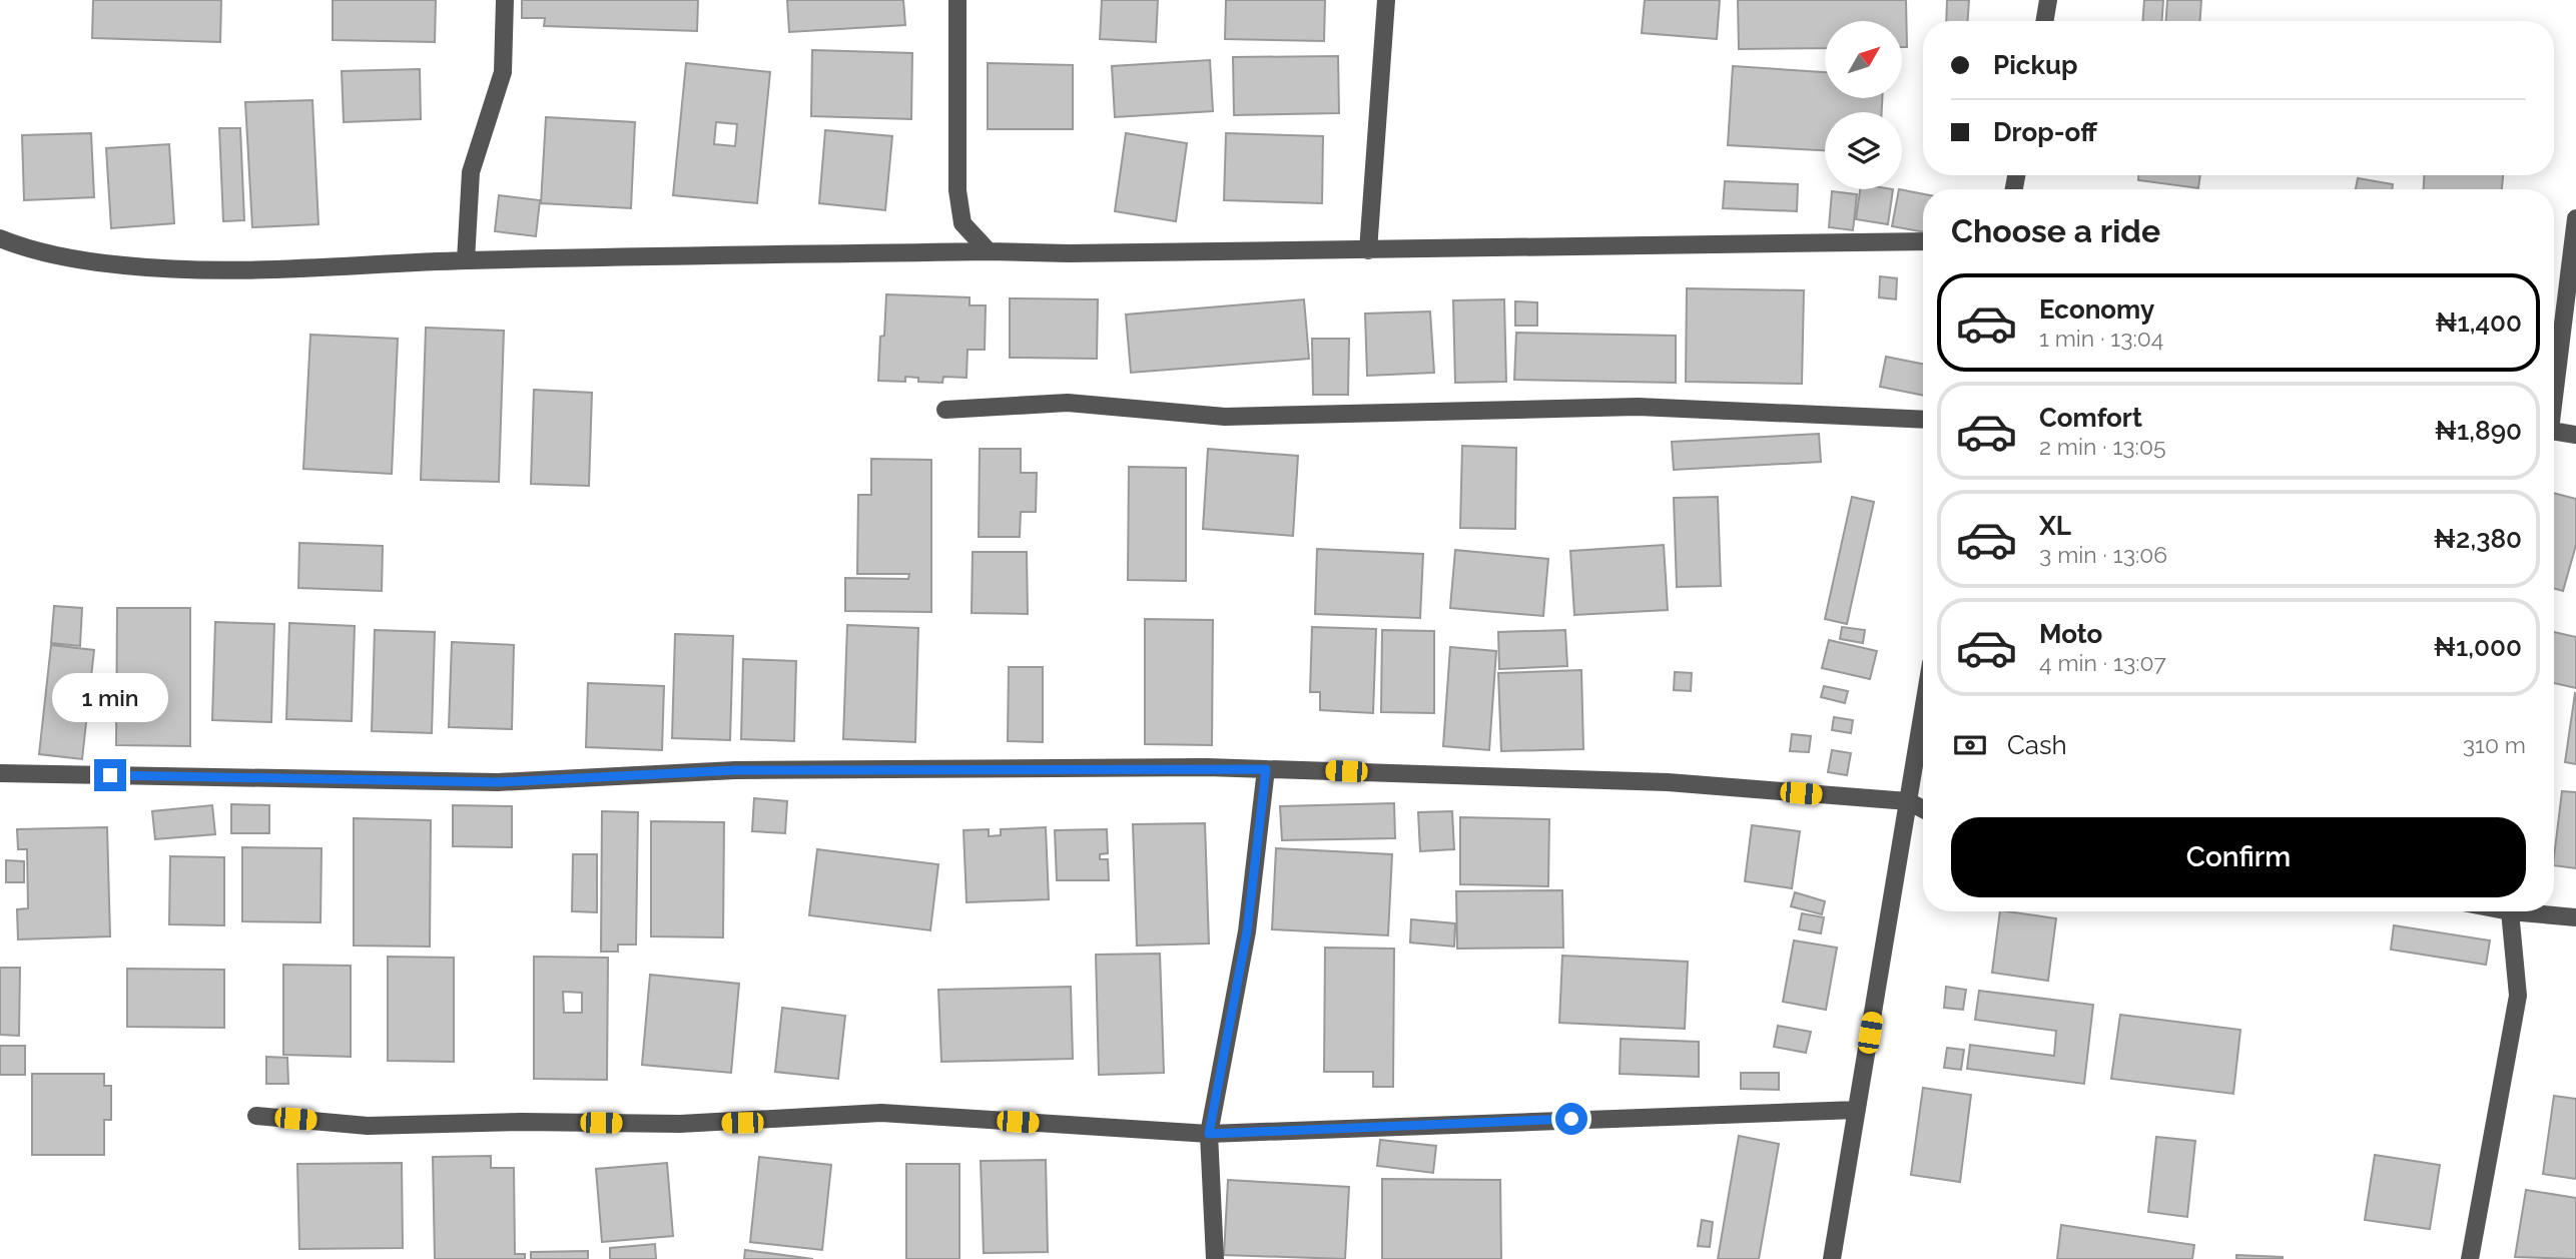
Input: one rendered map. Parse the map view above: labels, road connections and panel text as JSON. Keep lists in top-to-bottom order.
{
  "north": "top right",
  "page": {
    "banner": ["Pickup", "Drop-off"],
    "heading": "Choose a ride",
    "list": [
      {
        "name": "Economy",
        "note": "1 min · 13:04",
        "value": "₦1,400"
      },
      {
        "name": "Comfort",
        "note": "2 min · 13:05",
        "value": "₦1,890"
      },
      {
        "name": "XL",
        "note": "3 min · 13:06",
        "value": "₦2,380"
      },
      {
        "name": "Moto",
        "note": "4 min · 13:07",
        "value": "₦1,000"
      }
    ],
    "bubble": "1 min",
    "pay": ["Cash", "310 m"],
    "buttons": "Confirm"
  }
}
